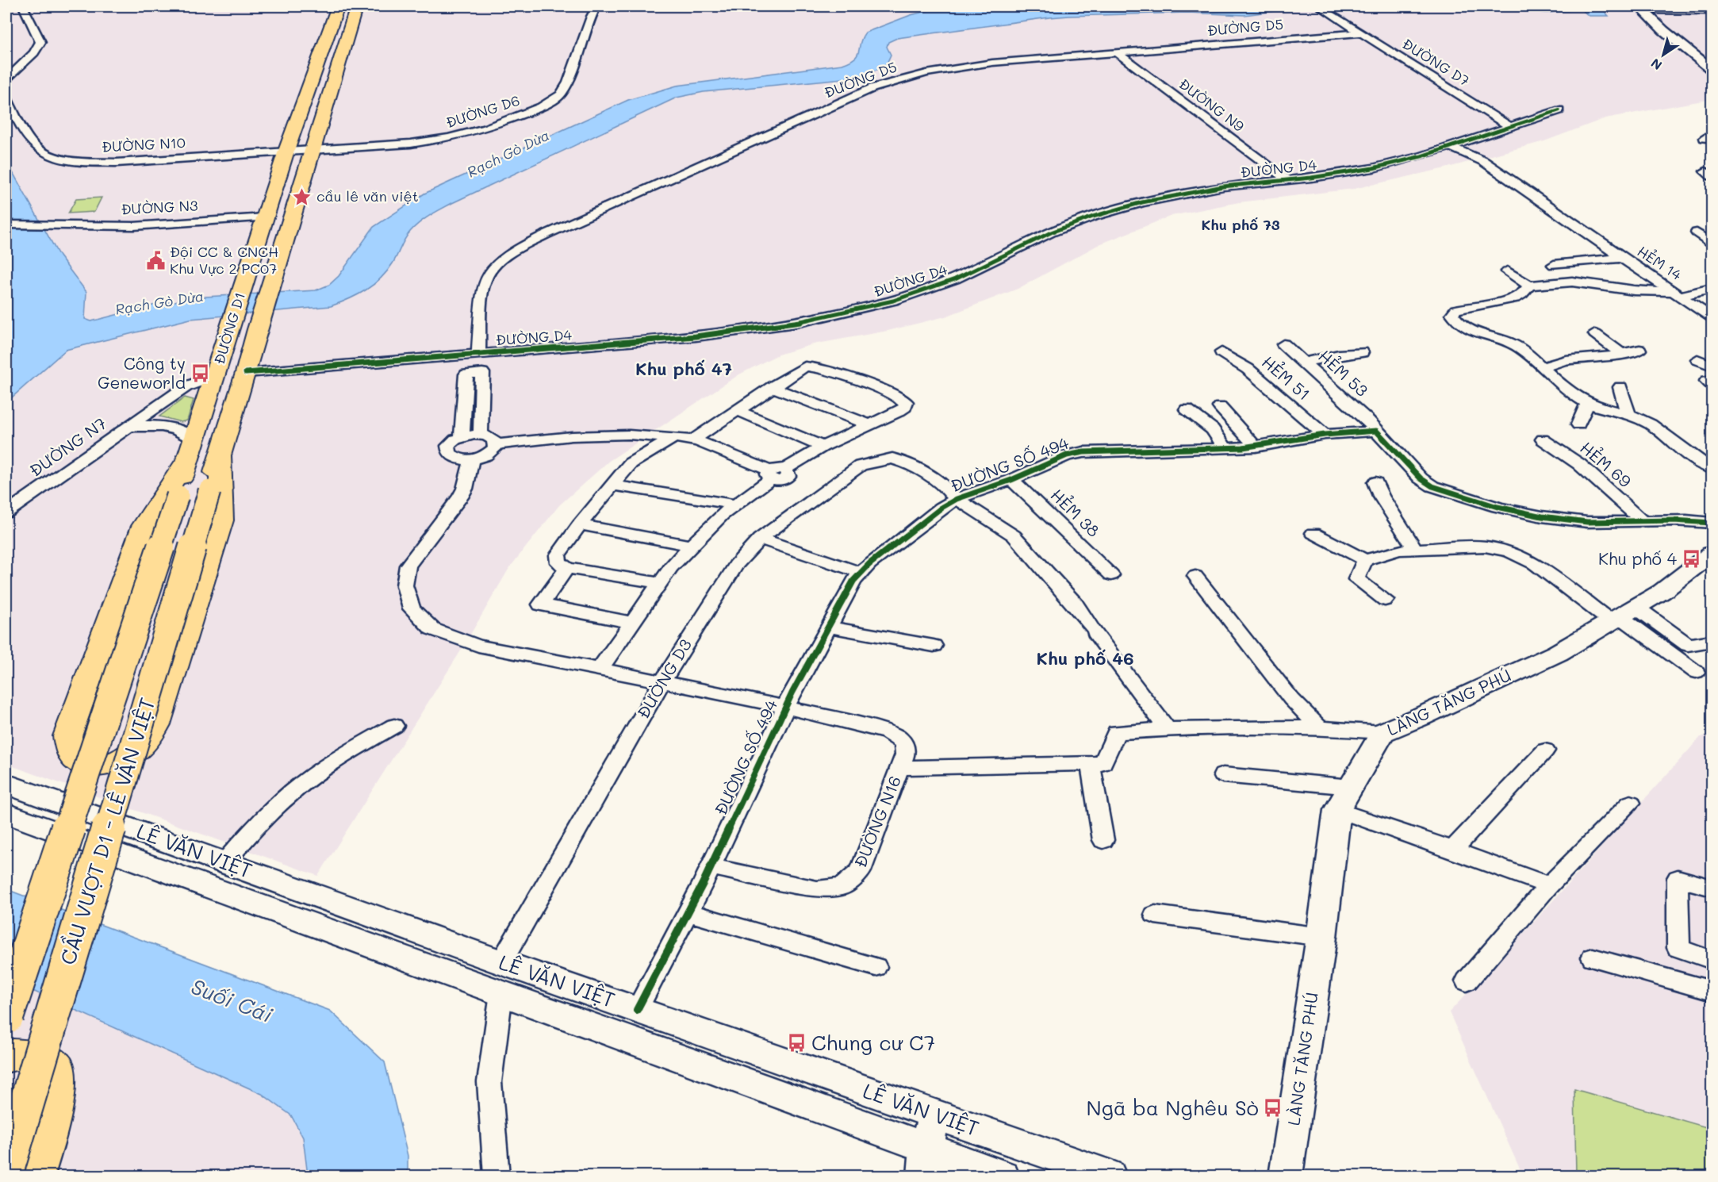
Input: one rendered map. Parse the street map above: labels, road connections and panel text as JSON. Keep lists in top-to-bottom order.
{
  "streets": {
    "main road": [
      "ĐƯỜNG D1",
      "LÀNG TĂNG PHÚ",
      "CẦU VƯỢT D1 - LÊ VĂN VIỆT",
      "LÊ VĂN VIỆT"
    ],
    "street": [
      "ĐƯỜNG D5",
      "ĐƯỜNG D7",
      "ĐƯỜNG N9",
      "ĐƯỜNG D6",
      "ĐƯỜNG N10",
      "ĐƯỜNG D4",
      "ĐƯỜNG N3",
      "HẺM 14",
      "HẺM 53",
      "HẺM 51",
      "ĐƯỜNG N7",
      "ĐƯỜNG SỐ 494",
      "HẺM 69",
      "HẺM 38",
      "ĐƯỜNG D3",
      "ĐƯỜNG N16"
    ]
  },
  "crossings": [
    ["ĐƯỜNG D5", "ĐƯỜNG D7"],
    ["ĐƯỜNG D5", "ĐƯỜNG N9"],
    ["ĐƯỜNG D5", "ĐƯỜNG D4"],
    ["ĐƯỜNG D7", "ĐƯỜNG D4"],
    ["ĐƯỜNG N9", "ĐƯỜNG D4"],
    ["ĐƯỜNG D6", "ĐƯỜNG N10"],
    ["ĐƯỜNG D6", "ĐƯỜNG D1"],
    ["ĐƯỜNG N10", "ĐƯỜNG D1"],
    ["ĐƯỜNG D4", "ĐƯỜNG D1"],
    ["ĐƯỜNG N3", "ĐƯỜNG D1"],
    ["ĐƯỜNG D1", "ĐƯỜNG N7"],
    ["ĐƯỜNG D1", "CẦU VƯỢT D1 - LÊ VĂN VIỆT"],
    ["HẺM 53", "ĐƯỜNG SỐ 494"],
    ["HẺM 51", "ĐƯỜNG SỐ 494"],
    ["ĐƯỜNG SỐ 494", "HẺM 38"],
    ["ĐƯỜNG SỐ 494", "ĐƯỜNG D3"],
    ["ĐƯỜNG SỐ 494", "ĐƯỜNG N16"],
    ["ĐƯỜNG SỐ 494", "LÊ VĂN VIỆT"],
    ["ĐƯỜNG D3", "LÊ VĂN VIỆT"]
  ],
  "districts": ["Khu phố 73", "Khu phố 47", "Khu phố 46"],
  "water": ["Rạch Gò Dừa", "Suối Cái"],
  "places": {
    "place": ["cầu lê văn việt"],
    "public building": ["Đội CC & CNCH Khu Vực 2 PC07"],
    "bus stop": [
      "Công ty Geneworld",
      "Khu phố 4",
      "Chung cư C7",
      "Ngã ba Nghêu Sò"
    ]
  },
  "north": "bottom left"
}
